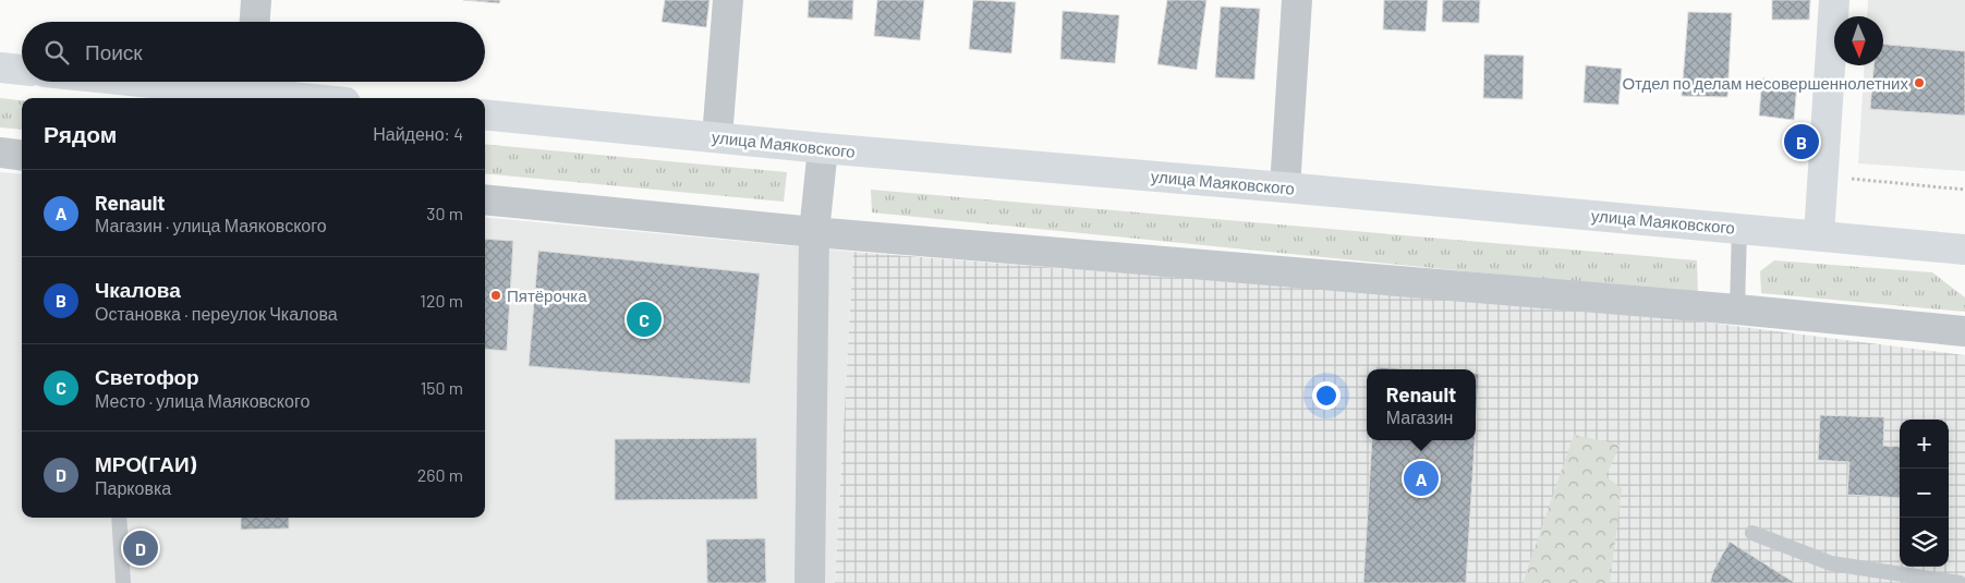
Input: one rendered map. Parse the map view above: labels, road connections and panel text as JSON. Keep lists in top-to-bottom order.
{
  "streets": {
    "main road": ["улица Маяковского"]
  },
  "places": ["Отдел по делам несовершеннолетних", "Пятёрочка"],
  "north": "bottom",
  "page": {
    "search": "Поиск",
    "heading": ["Рядом", "Найдено: 4"],
    "pins": [
      "B",
      "C",
      "A",
      "D"
    ],
    "list": [
      {
        "mark": "A",
        "name": "Renault",
        "note": "Магазин · улица Маяковского",
        "value": "30 m"
      },
      {
        "mark": "B",
        "name": "Чкалова",
        "note": "Остановка · переулок Чкалова",
        "value": "120 m"
      },
      {
        "mark": "C",
        "name": "Светофор",
        "note": "Место · улица Маяковского",
        "value": "150 m"
      },
      {
        "mark": "D",
        "name": "МРО(ГАИ)",
        "note": "Парковка",
        "value": "260 m"
      }
    ],
    "popup": ["Renault", "Магазин"],
    "map_buttons": ["+", "−"]
  }
}
